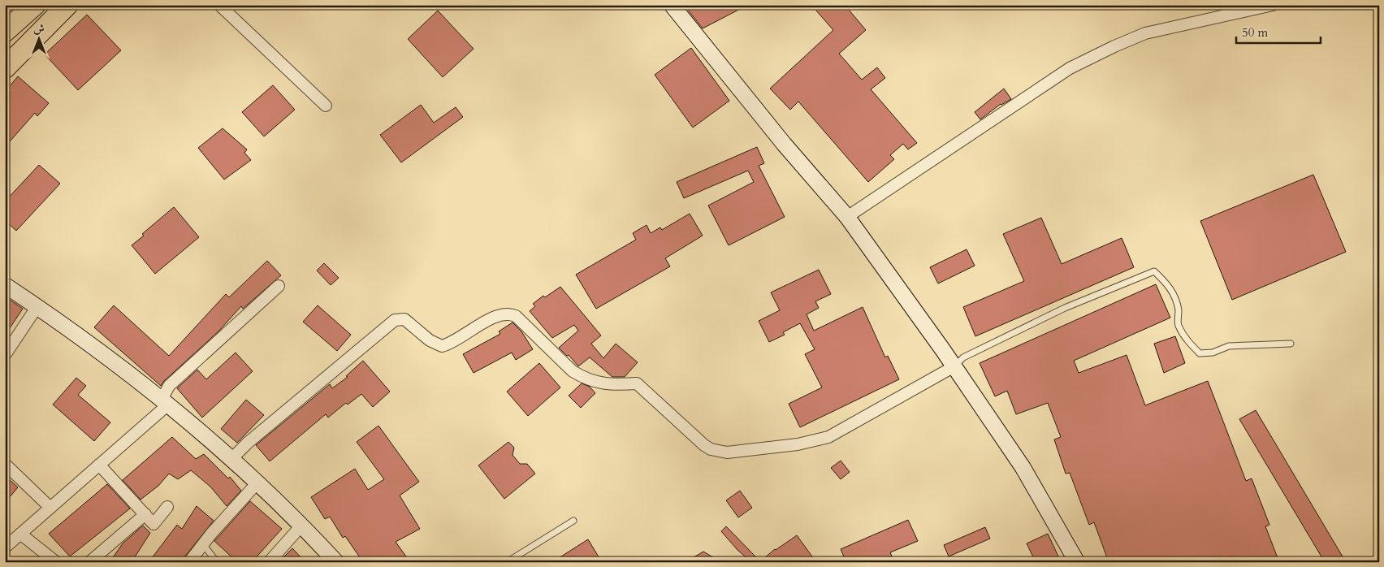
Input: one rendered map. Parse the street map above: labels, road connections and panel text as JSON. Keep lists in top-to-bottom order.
{
  "scale_bar": "50 m",
  "north": "top"
}
